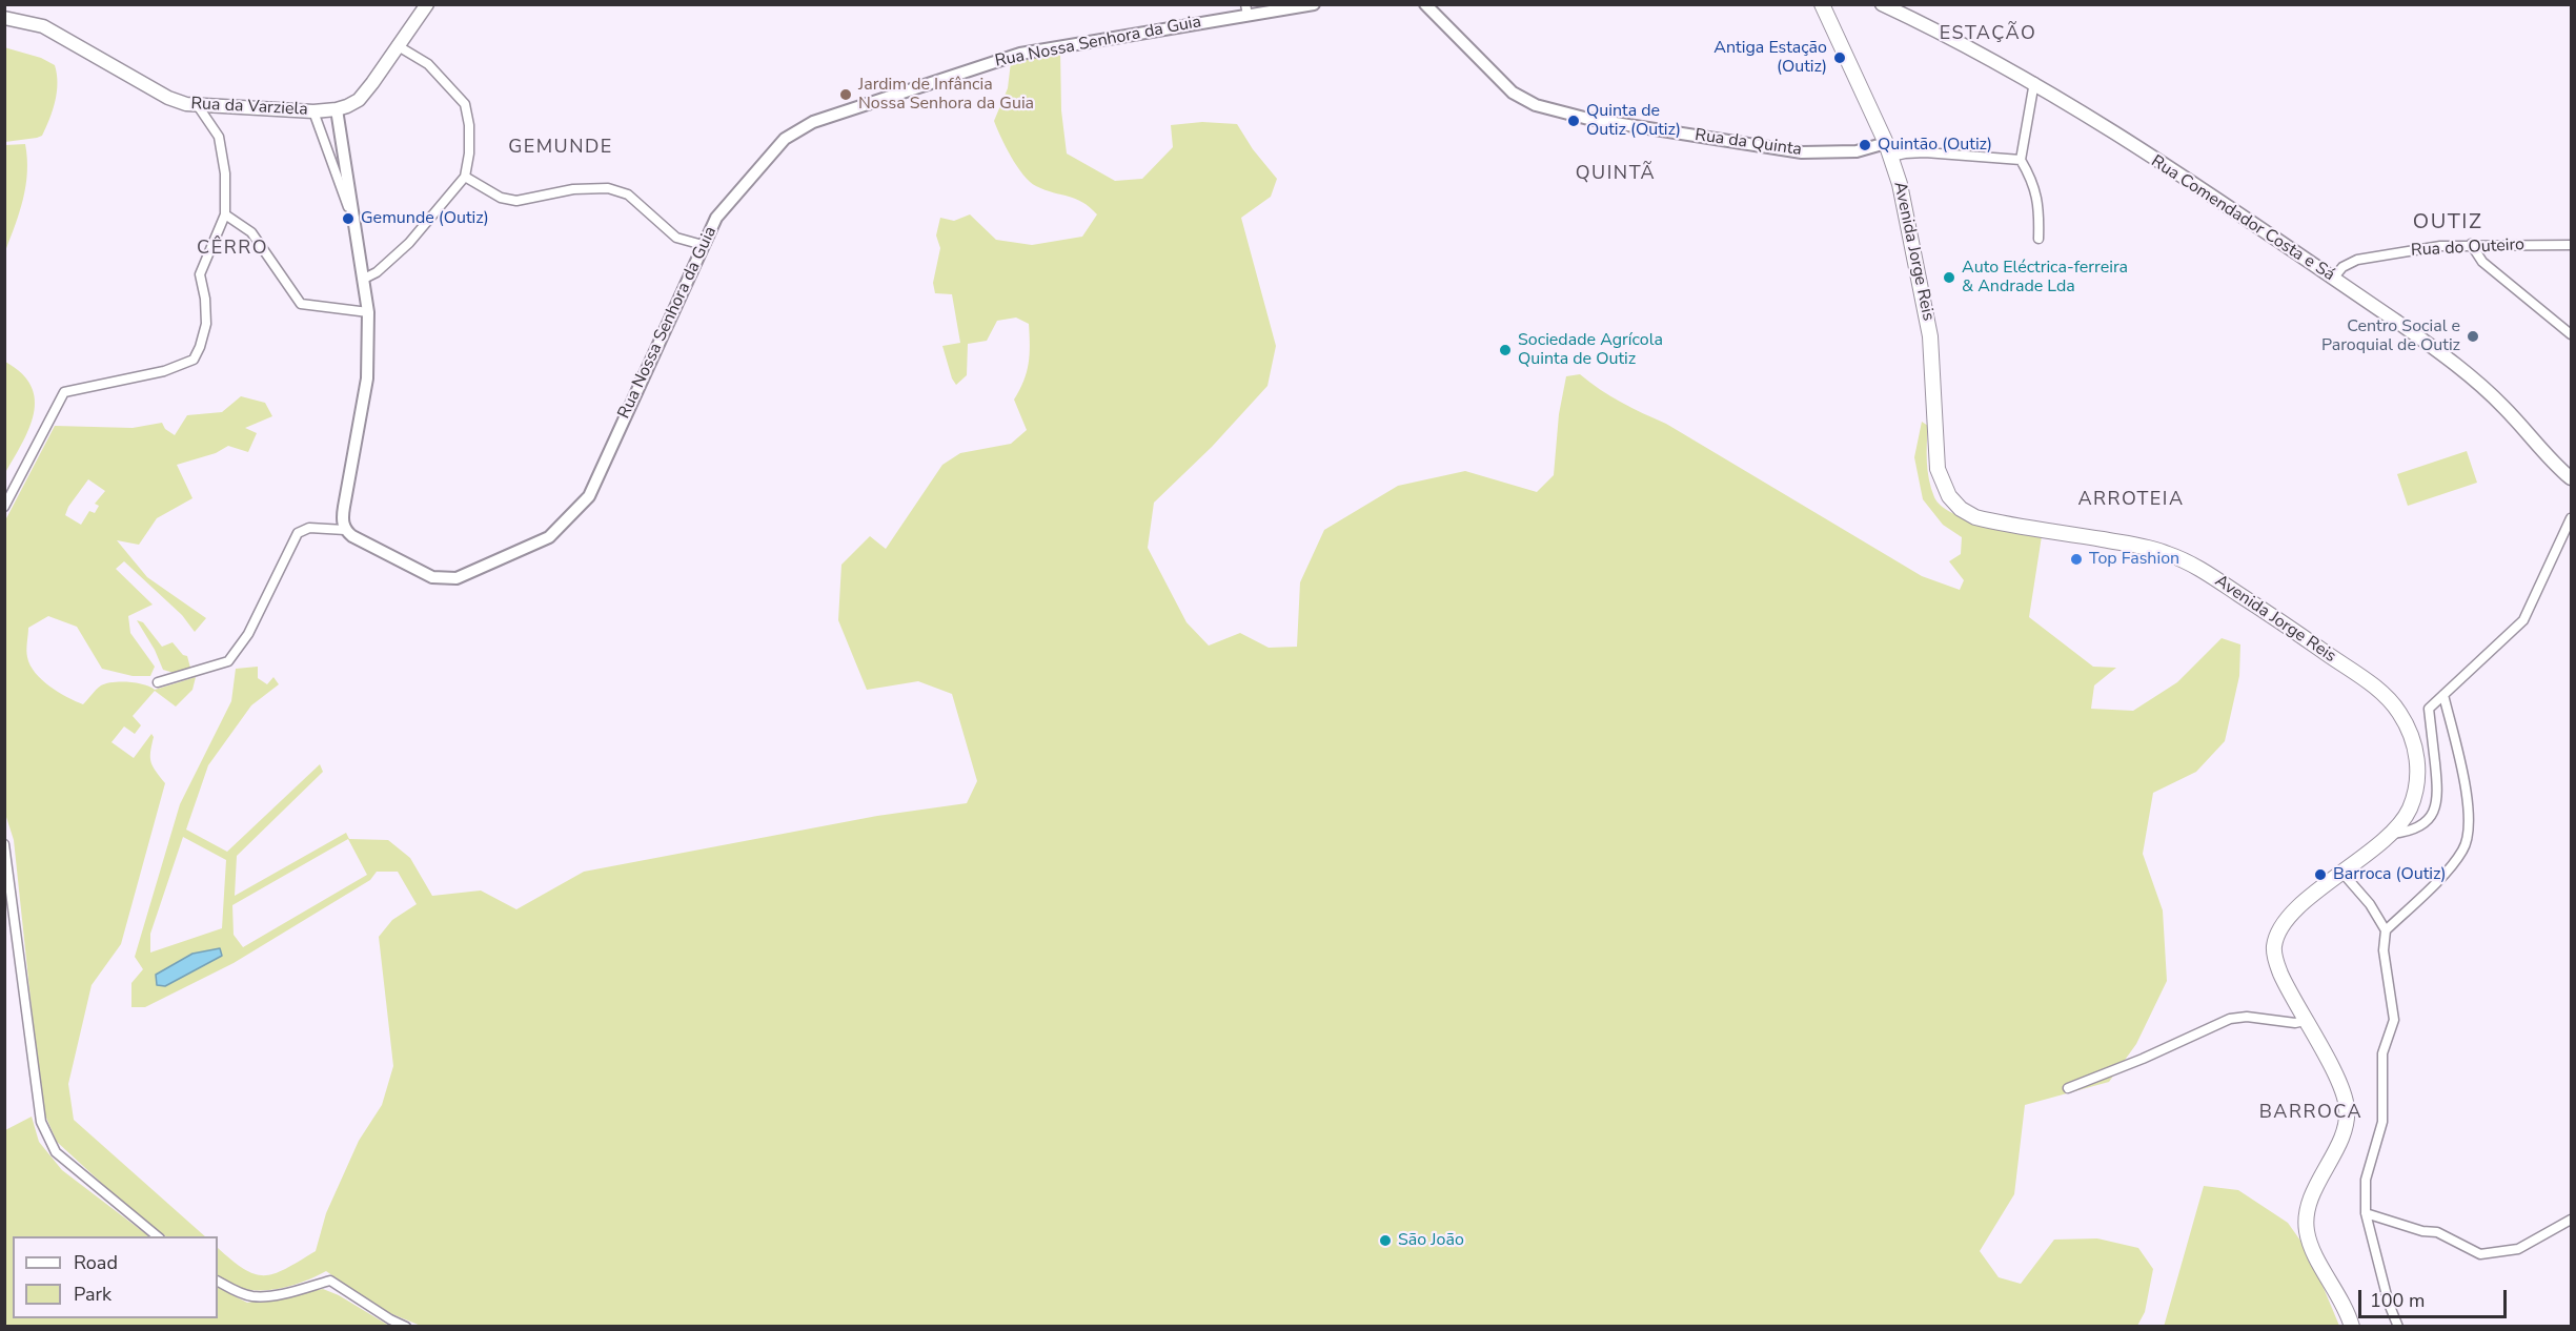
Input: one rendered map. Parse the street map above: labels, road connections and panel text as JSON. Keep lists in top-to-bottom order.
{
  "streets": {
    "main road": ["Rua da Varziela", "Rua Comendador Costa e Sá", "Avenida Jorge Reis"],
    "street": ["Rua Nossa Senhora da Guia", "Rua da Quinta", "Rua do Outeiro"]
  },
  "crossings": [
    ["Rua da Quinta", "Avenida Jorge Reis"],
    ["Rua Comendador Costa e Sá", "Rua do Outeiro"]
  ],
  "districts": [
    "ESTAÇÃO",
    "GEMUNDE",
    "QUINTÃ",
    "OUTIZ",
    "CÊRRO",
    "ARROTEIA",
    "BARROCA"
  ],
  "places": [
    "Antiga Estação (Outiz)",
    "Jardim de Infância Nossa Senhora da Guia",
    "Quinta de Outiz (Outiz)",
    "Quintão (Outiz)",
    "Gemunde (Outiz)",
    "Auto Eléctrica-ferreira & Andrade Lda",
    "Centro Social e Paroquial de Outiz",
    "Sociedade Agrícola Quinta de Outiz",
    "Top Fashion",
    "Barroca (Outiz)",
    "São João"
  ],
  "legend": ["Road", "Park"],
  "scale_bar": "100 m"
}
